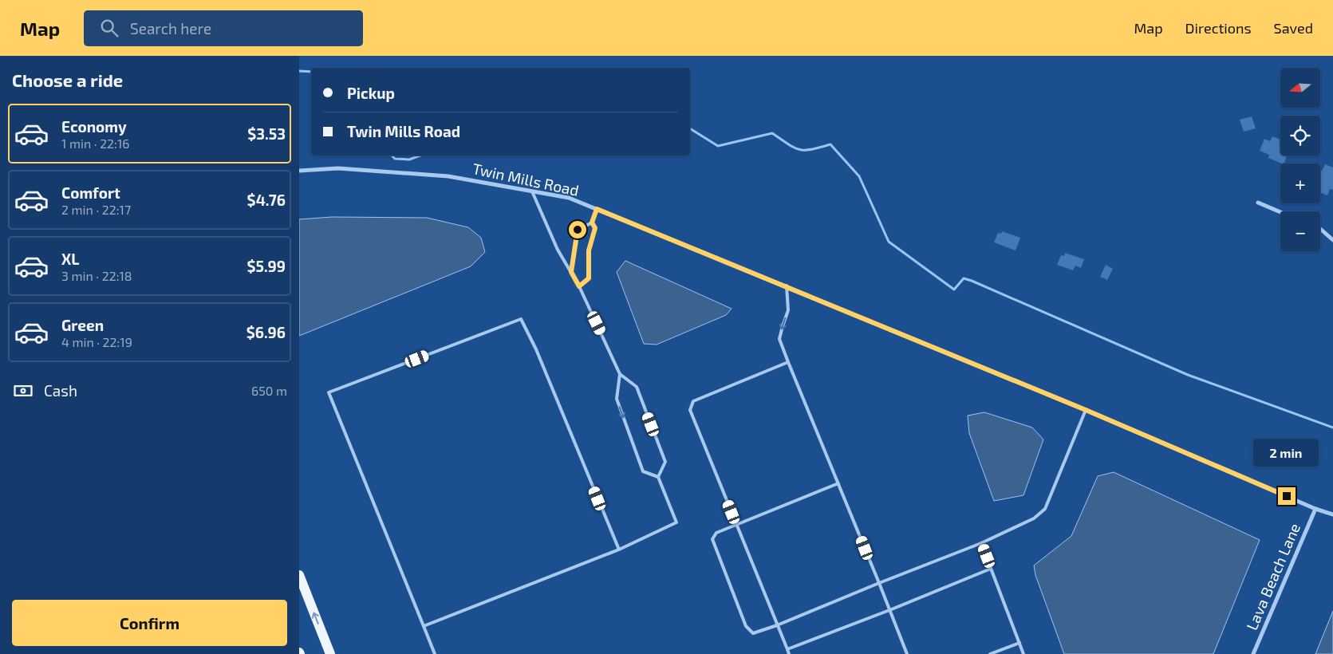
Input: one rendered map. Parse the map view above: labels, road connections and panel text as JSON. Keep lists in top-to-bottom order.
{
  "streets": {
    "street": ["Twin Mills Road", "Lava Beach Lane"]
  },
  "crossings": [
    ["Twin Mills Road", "Lava Beach Lane"]
  ],
  "north": "left",
  "page": {
    "header": "Map",
    "search": "Search here",
    "nav": ["Map", "Directions", "Saved"],
    "heading": "Choose a ride",
    "map_buttons": ["+", "−"],
    "banner": ["Pickup", "Twin Mills Road"],
    "list": [
      {
        "name": "Economy",
        "note": "1 min · 22:16",
        "value": "$3.53"
      },
      {
        "name": "Comfort",
        "note": "2 min · 22:17",
        "value": "$4.76"
      },
      {
        "name": "XL",
        "note": "3 min · 22:18",
        "value": "$5.99"
      },
      {
        "name": "Green",
        "note": "4 min · 22:19",
        "value": "$6.96"
      }
    ],
    "pay": ["Cash", "650 m"],
    "bubble": "2 min",
    "buttons": "Confirm"
  }
}
